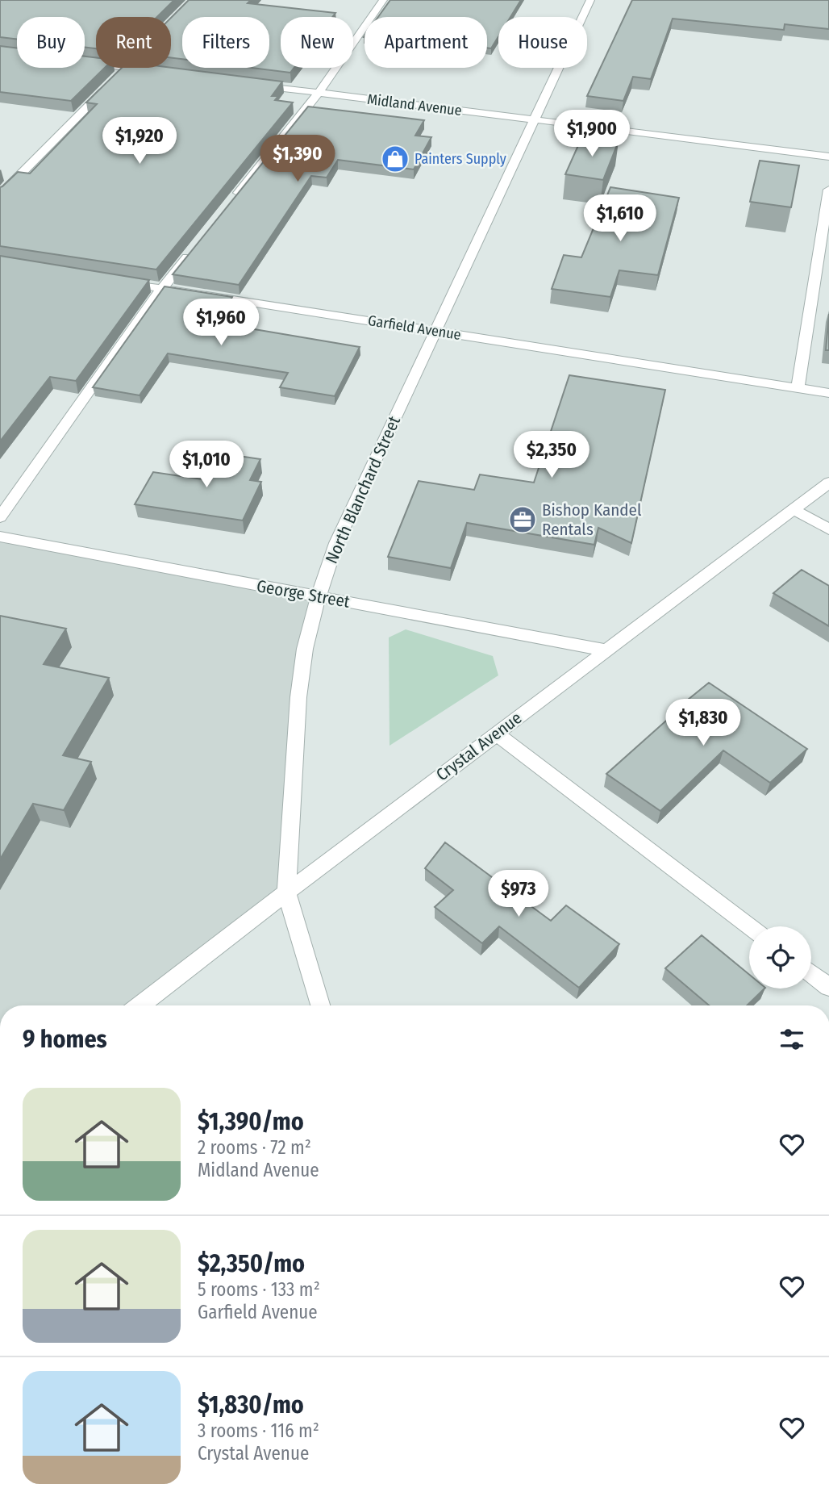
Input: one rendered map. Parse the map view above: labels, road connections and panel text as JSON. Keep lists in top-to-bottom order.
{
  "streets": {
    "street": [
      "Midland Avenue",
      "Garfield Avenue",
      "North Blanchard Street",
      "George Street",
      "Crystal Avenue"
    ]
  },
  "crossings": [
    ["Midland Avenue", "North Blanchard Street"],
    ["Garfield Avenue", "North Blanchard Street"],
    ["North Blanchard Street", "George Street"],
    ["North Blanchard Street", "Crystal Avenue"],
    ["George Street", "Crystal Avenue"]
  ],
  "places": {
    "shop": ["Painters Supply"],
    "office": ["Bishop Kandel Rentals"]
  },
  "page": {
    "chip": [
      "Buy",
      "Rent",
      "Filters",
      "New",
      "Apartment",
      "House"
    ],
    "price": [
      "$1,900",
      "$1,920",
      "$1,390",
      "$1,610",
      "$1,960",
      "$2,350",
      "$1,010",
      "$1,830",
      "$973"
    ],
    "heading": "9 homes",
    "list": [
      {
        "name": "$1,390/mo",
        "note": "2 rooms · 72 m² · Midland Avenue"
      },
      {
        "name": "$2,350/mo",
        "note": "5 rooms · 133 m² · Garfield Avenue"
      },
      {
        "name": "$1,830/mo",
        "note": "3 rooms · 116 m² · Crystal Avenue"
      }
    ]
  }
}
